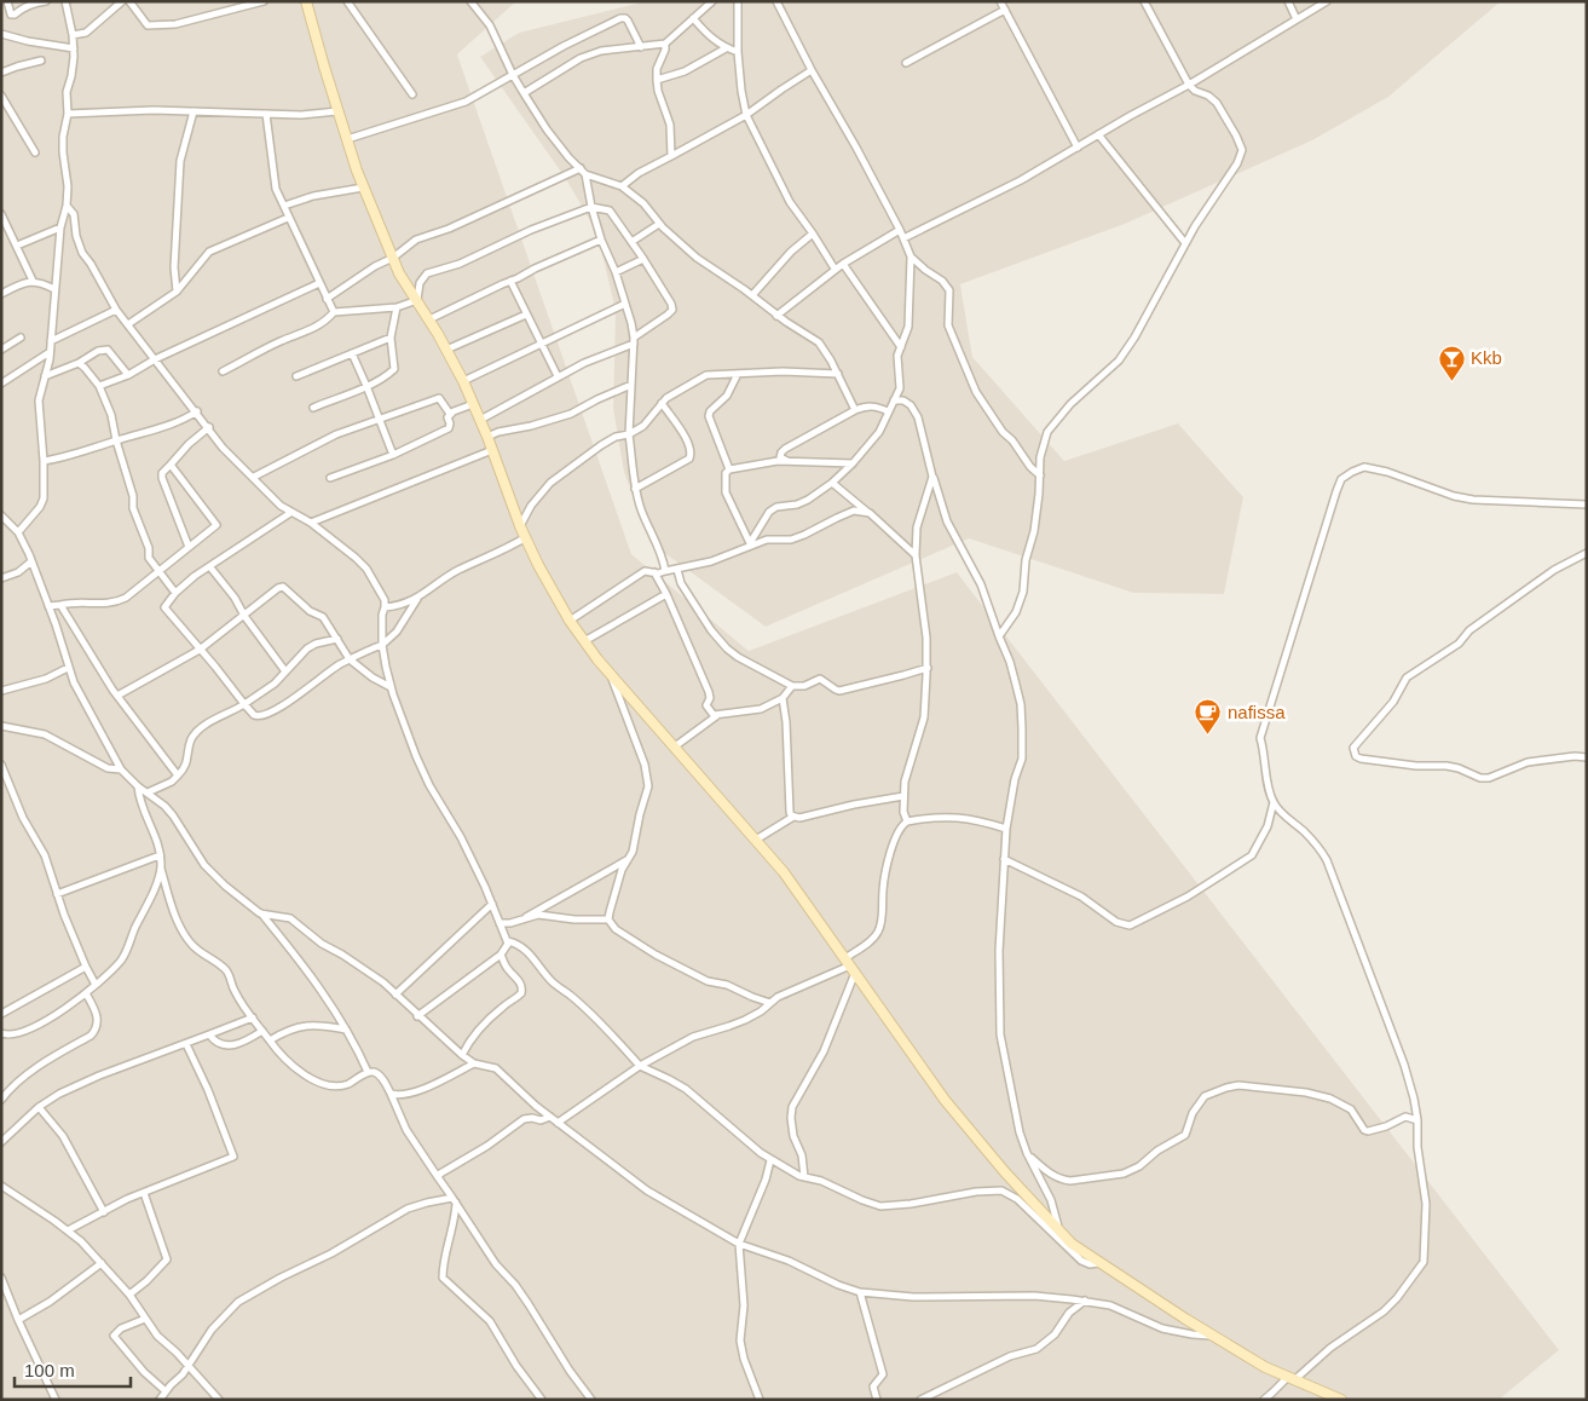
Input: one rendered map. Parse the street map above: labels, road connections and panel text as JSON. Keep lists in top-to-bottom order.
{
  "places": {
    "bar": ["Kkb"],
    "cafe": ["nafissa"]
  },
  "scale_bar": "100 m"
}
